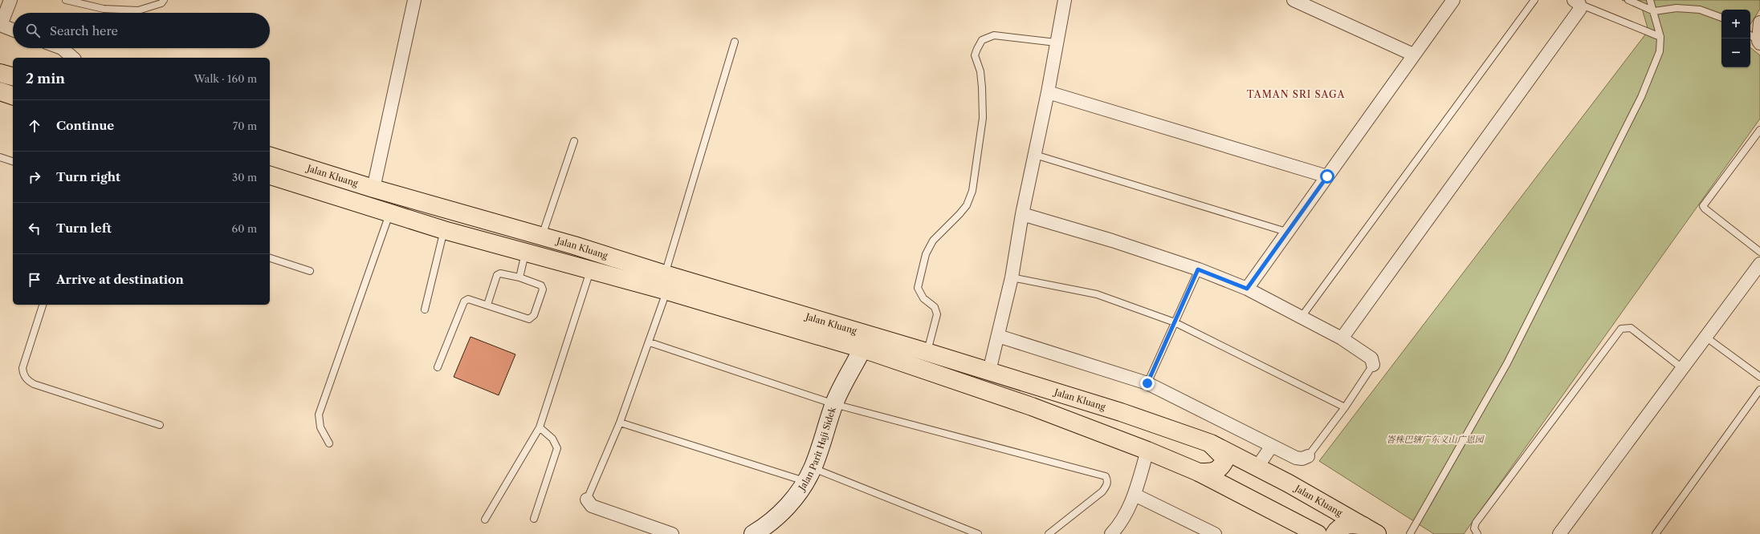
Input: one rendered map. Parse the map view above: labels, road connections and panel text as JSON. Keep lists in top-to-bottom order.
{
  "streets": {
    "highway": ["Jalan Kluang"],
    "street": ["Jalan Parit Haji Sidek"]
  },
  "crossings": [
    ["Jalan Kluang", "Jalan Parit Haji Sidek"]
  ],
  "districts": ["TAMAN SRI SAGA"],
  "parks": ["峇株巴辖广东义山广恩园"],
  "page": {
    "map_buttons": ["+", "−"],
    "search": "Search here",
    "heading": ["2 min", "Walk · 160 m"],
    "list": [
      ["Continue", "70 m"],
      ["Turn right", "30 m"],
      ["Turn left", "60 m"],
      "Arrive at destination"
    ]
  }
}
